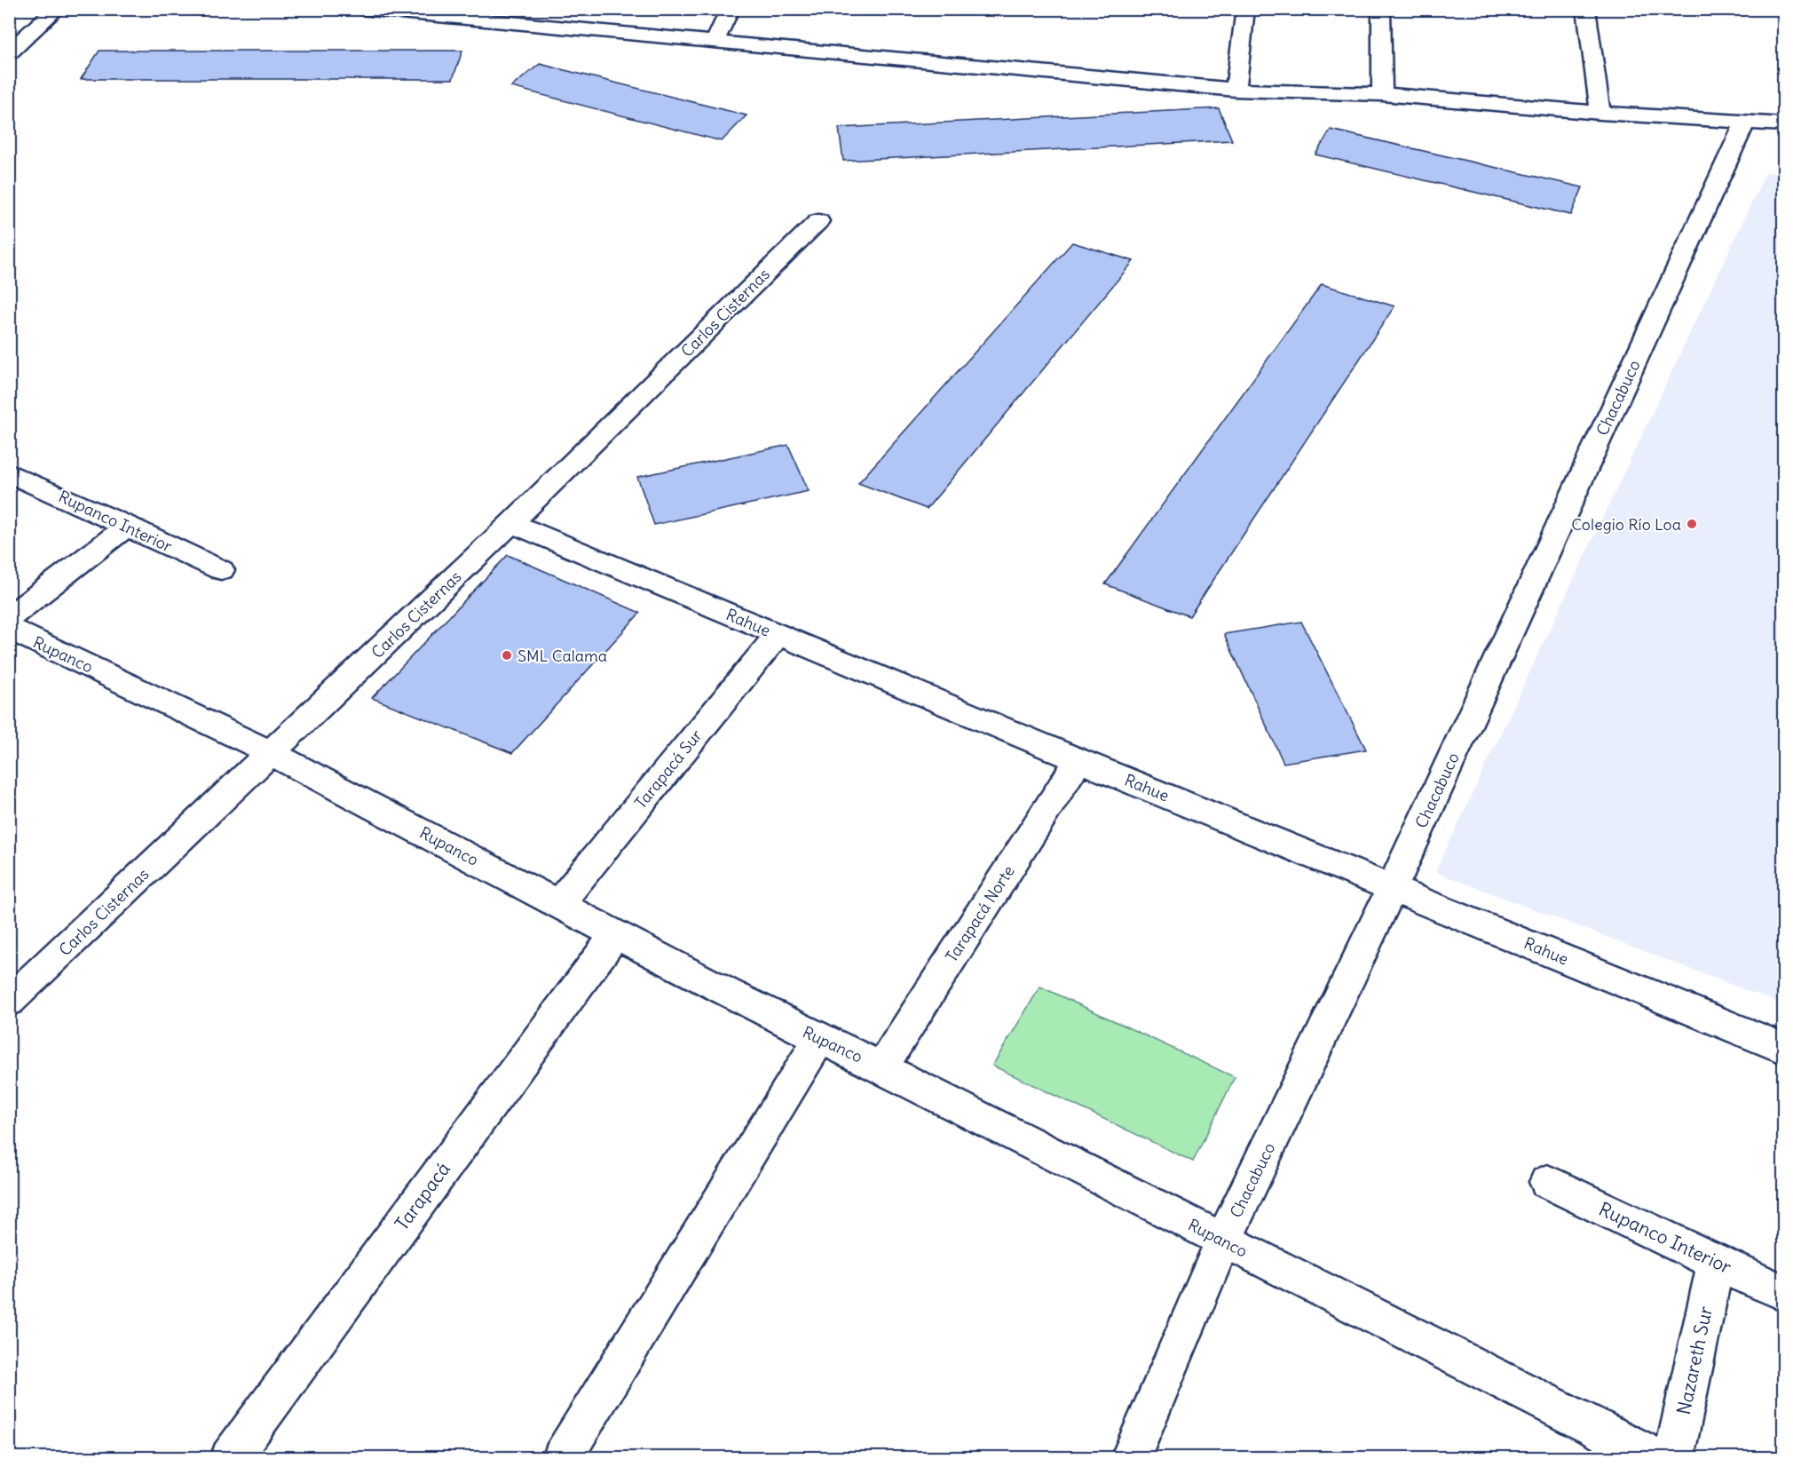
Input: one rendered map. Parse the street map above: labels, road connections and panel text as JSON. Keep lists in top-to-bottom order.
{
  "streets": {
    "street": [
      "Carlos Cisternas",
      "Chacabuco",
      "Rupanco Interior",
      "Rahue",
      "Rupanco",
      "Tarapacá Sur",
      "Tarapacá Norte",
      "Tarapacá",
      "Nazareth Sur"
    ]
  },
  "crossings": [
    ["Carlos Cisternas", "Rahue"],
    ["Carlos Cisternas", "Rupanco"],
    ["Chacabuco", "Rahue"],
    ["Chacabuco", "Rupanco"],
    ["Rupanco Interior", "Nazareth Sur"],
    ["Rahue", "Tarapacá Sur"],
    ["Rahue", "Tarapacá Norte"],
    ["Rupanco", "Tarapacá Sur"],
    ["Rupanco", "Tarapacá Norte"],
    ["Rupanco", "Tarapacá"]
  ],
  "places": ["Colegio Río Loa", "SML Calama"]
}
